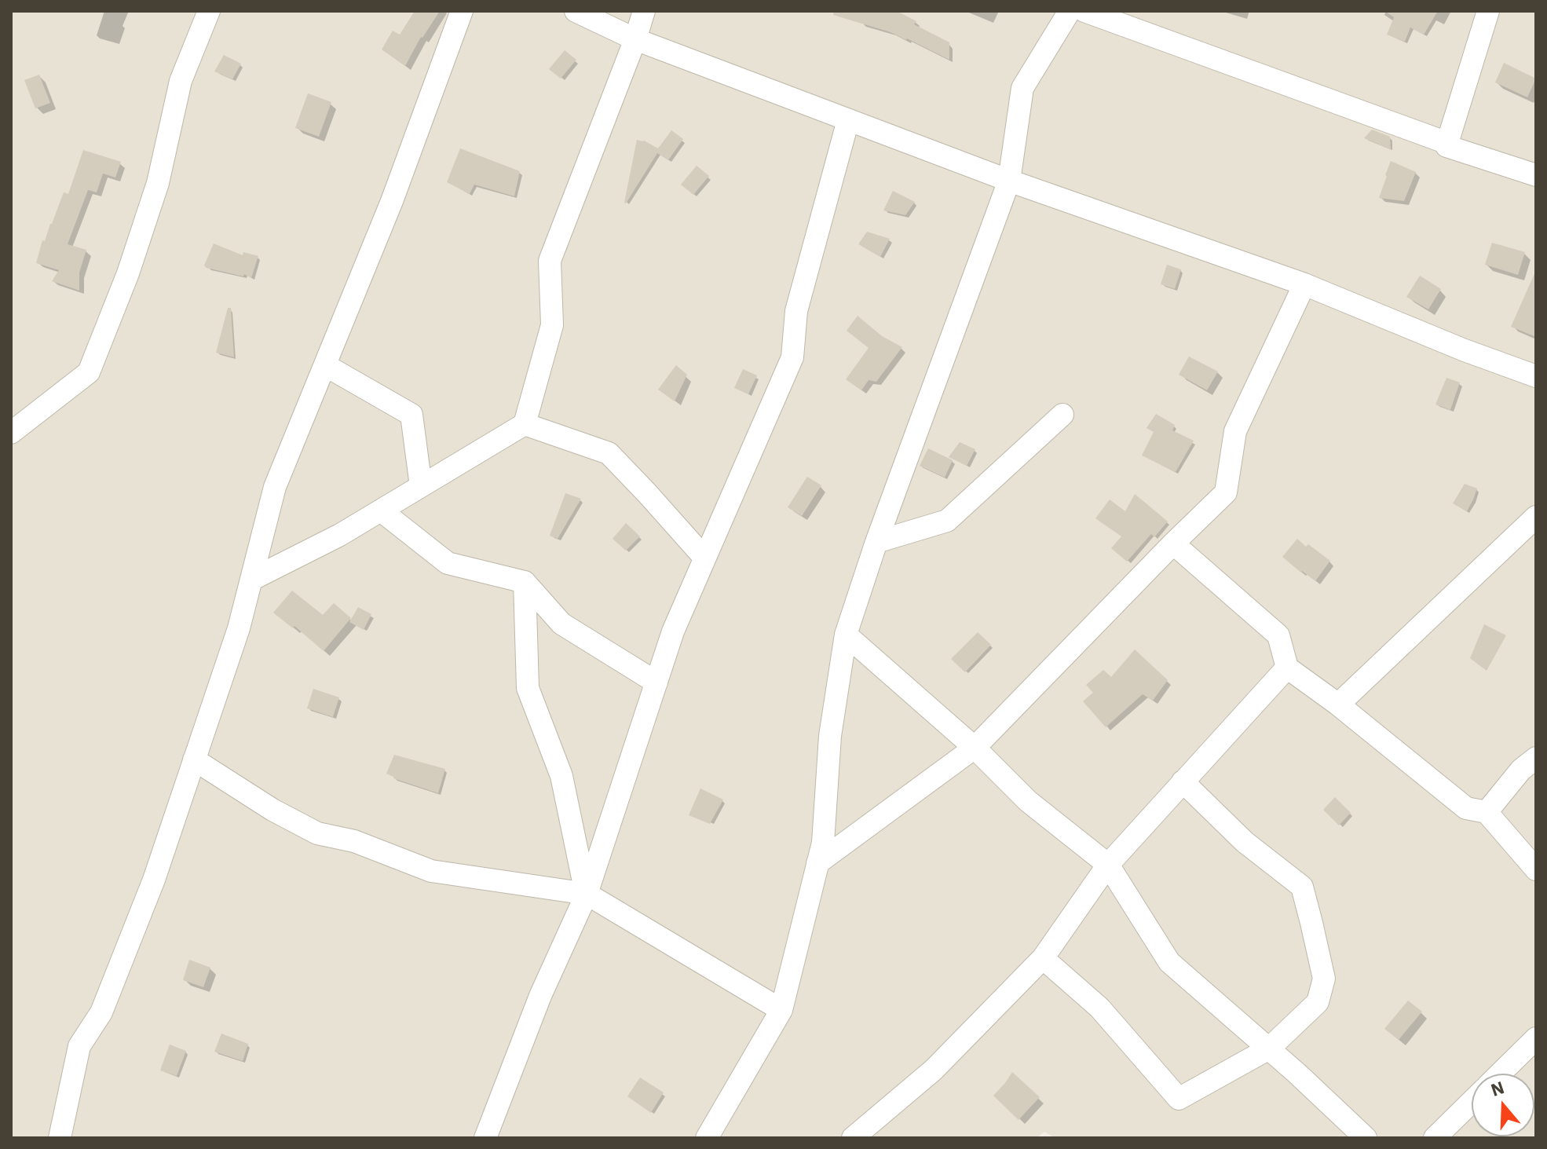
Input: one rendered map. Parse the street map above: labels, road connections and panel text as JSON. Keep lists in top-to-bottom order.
{
  "north": "top"
}
